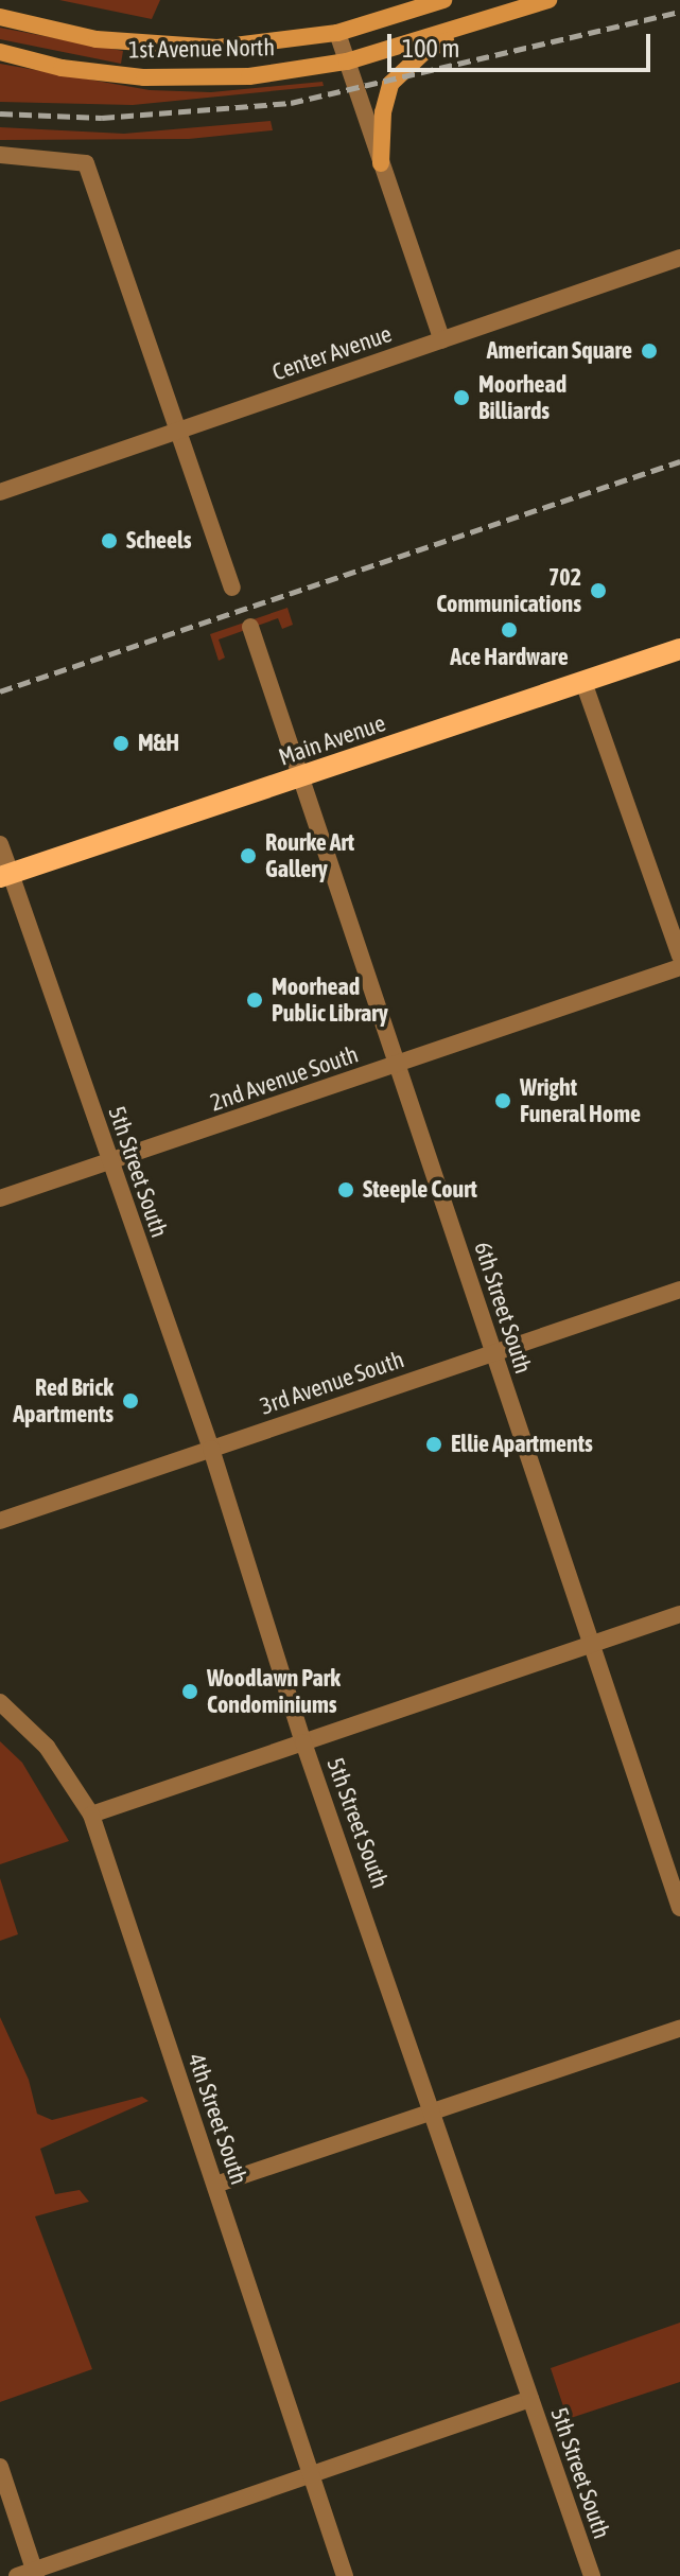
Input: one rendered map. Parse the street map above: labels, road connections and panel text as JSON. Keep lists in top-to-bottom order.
{
  "streets": {
    "main road": ["1st Avenue North", "Main Avenue"],
    "street": [
      "Center Avenue",
      "2nd Avenue South",
      "5th Street South",
      "6th Street South",
      "3rd Avenue South",
      "4th Street South"
    ]
  },
  "crossings": [
    ["Main Avenue", "5th Street South"],
    ["Main Avenue", "6th Street South"],
    ["2nd Avenue South", "5th Street South"],
    ["2nd Avenue South", "6th Street South"],
    ["5th Street South", "3rd Avenue South"],
    ["6th Street South", "3rd Avenue South"]
  ],
  "places": [
    "American Square",
    "Moorhead Billiards",
    "Scheels",
    "702 Communications",
    "Ace Hardware",
    "M&H",
    "Rourke Art Gallery",
    "Moorhead Public Library",
    "Wright Funeral Home",
    "Steeple Court",
    "Red Brick Apartments",
    "Ellie Apartments",
    "Woodlawn Park Condominiums"
  ],
  "scale_bar": "100 m"
}
